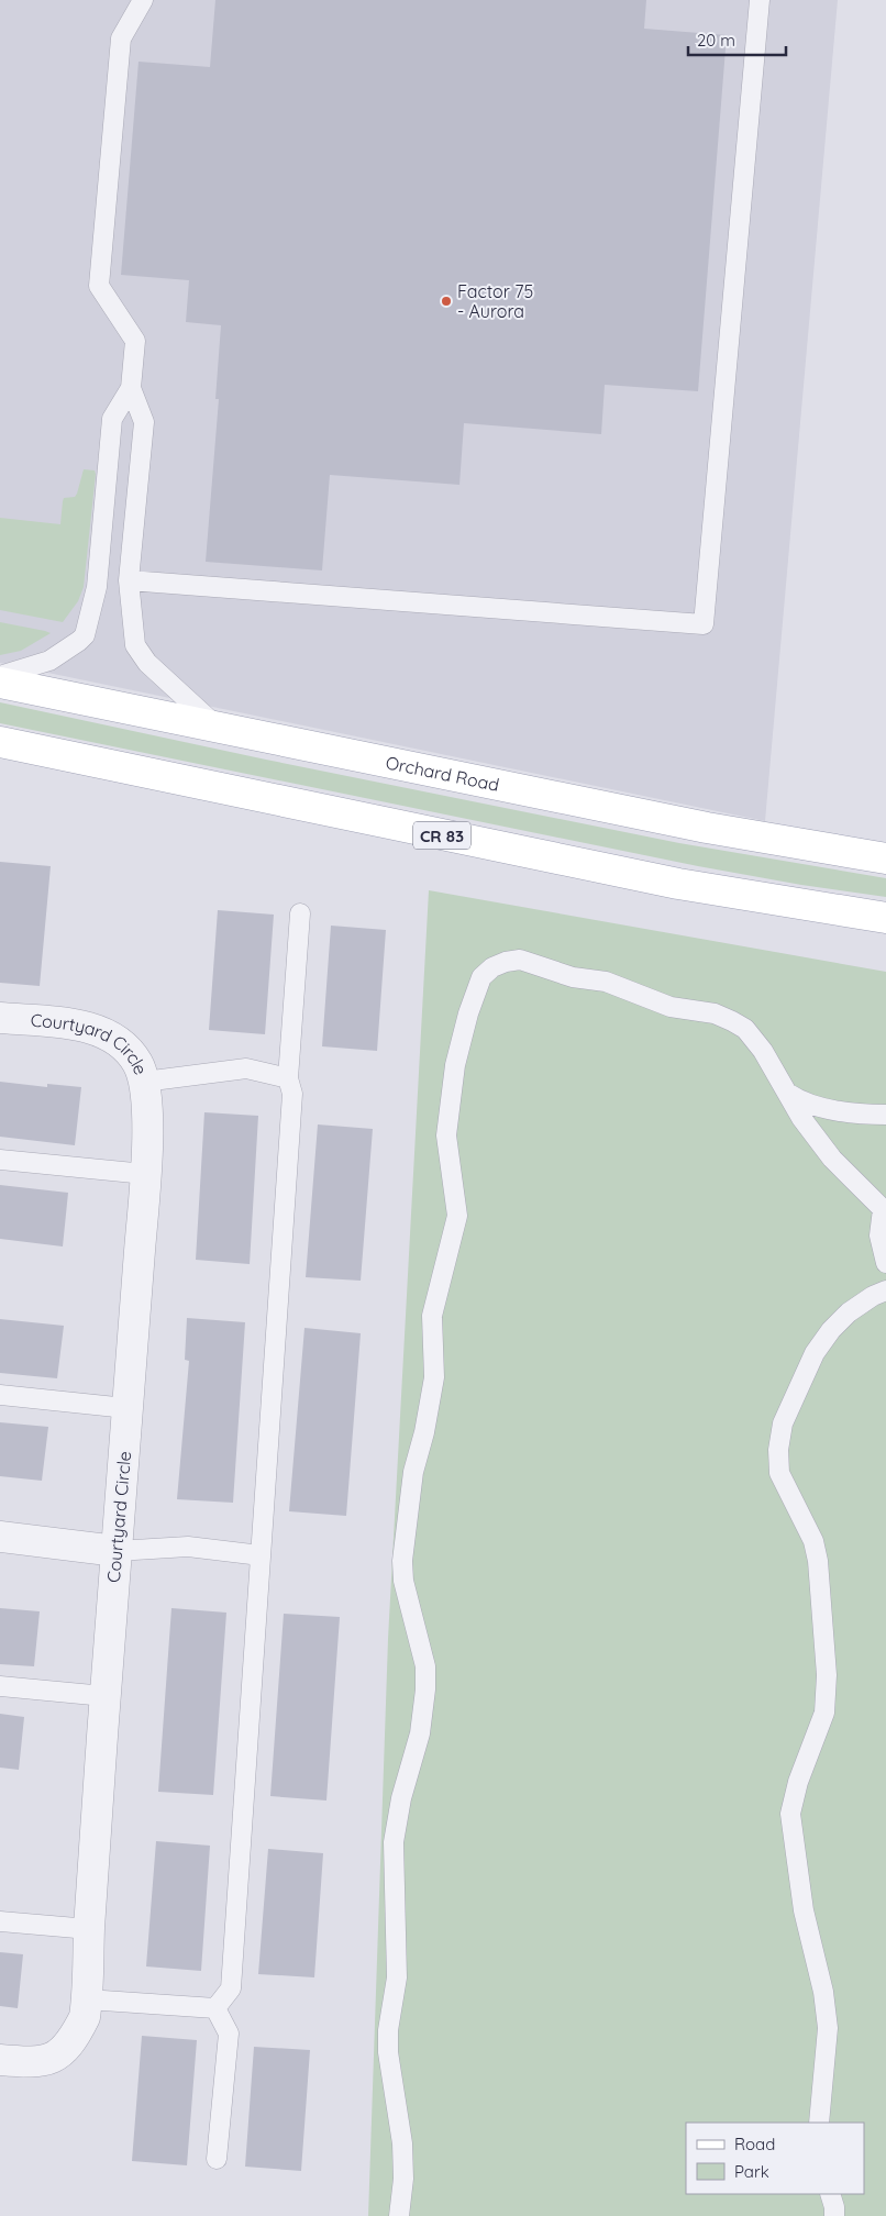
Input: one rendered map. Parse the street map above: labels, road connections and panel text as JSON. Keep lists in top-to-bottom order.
{
  "streets": {
    "main road": ["Orchard Road", "CR 83"],
    "street": ["Courtyard Circle"]
  },
  "places": ["Factor 75 - Aurora"],
  "legend": ["Road", "Park"],
  "scale_bar": "20 m"
}
